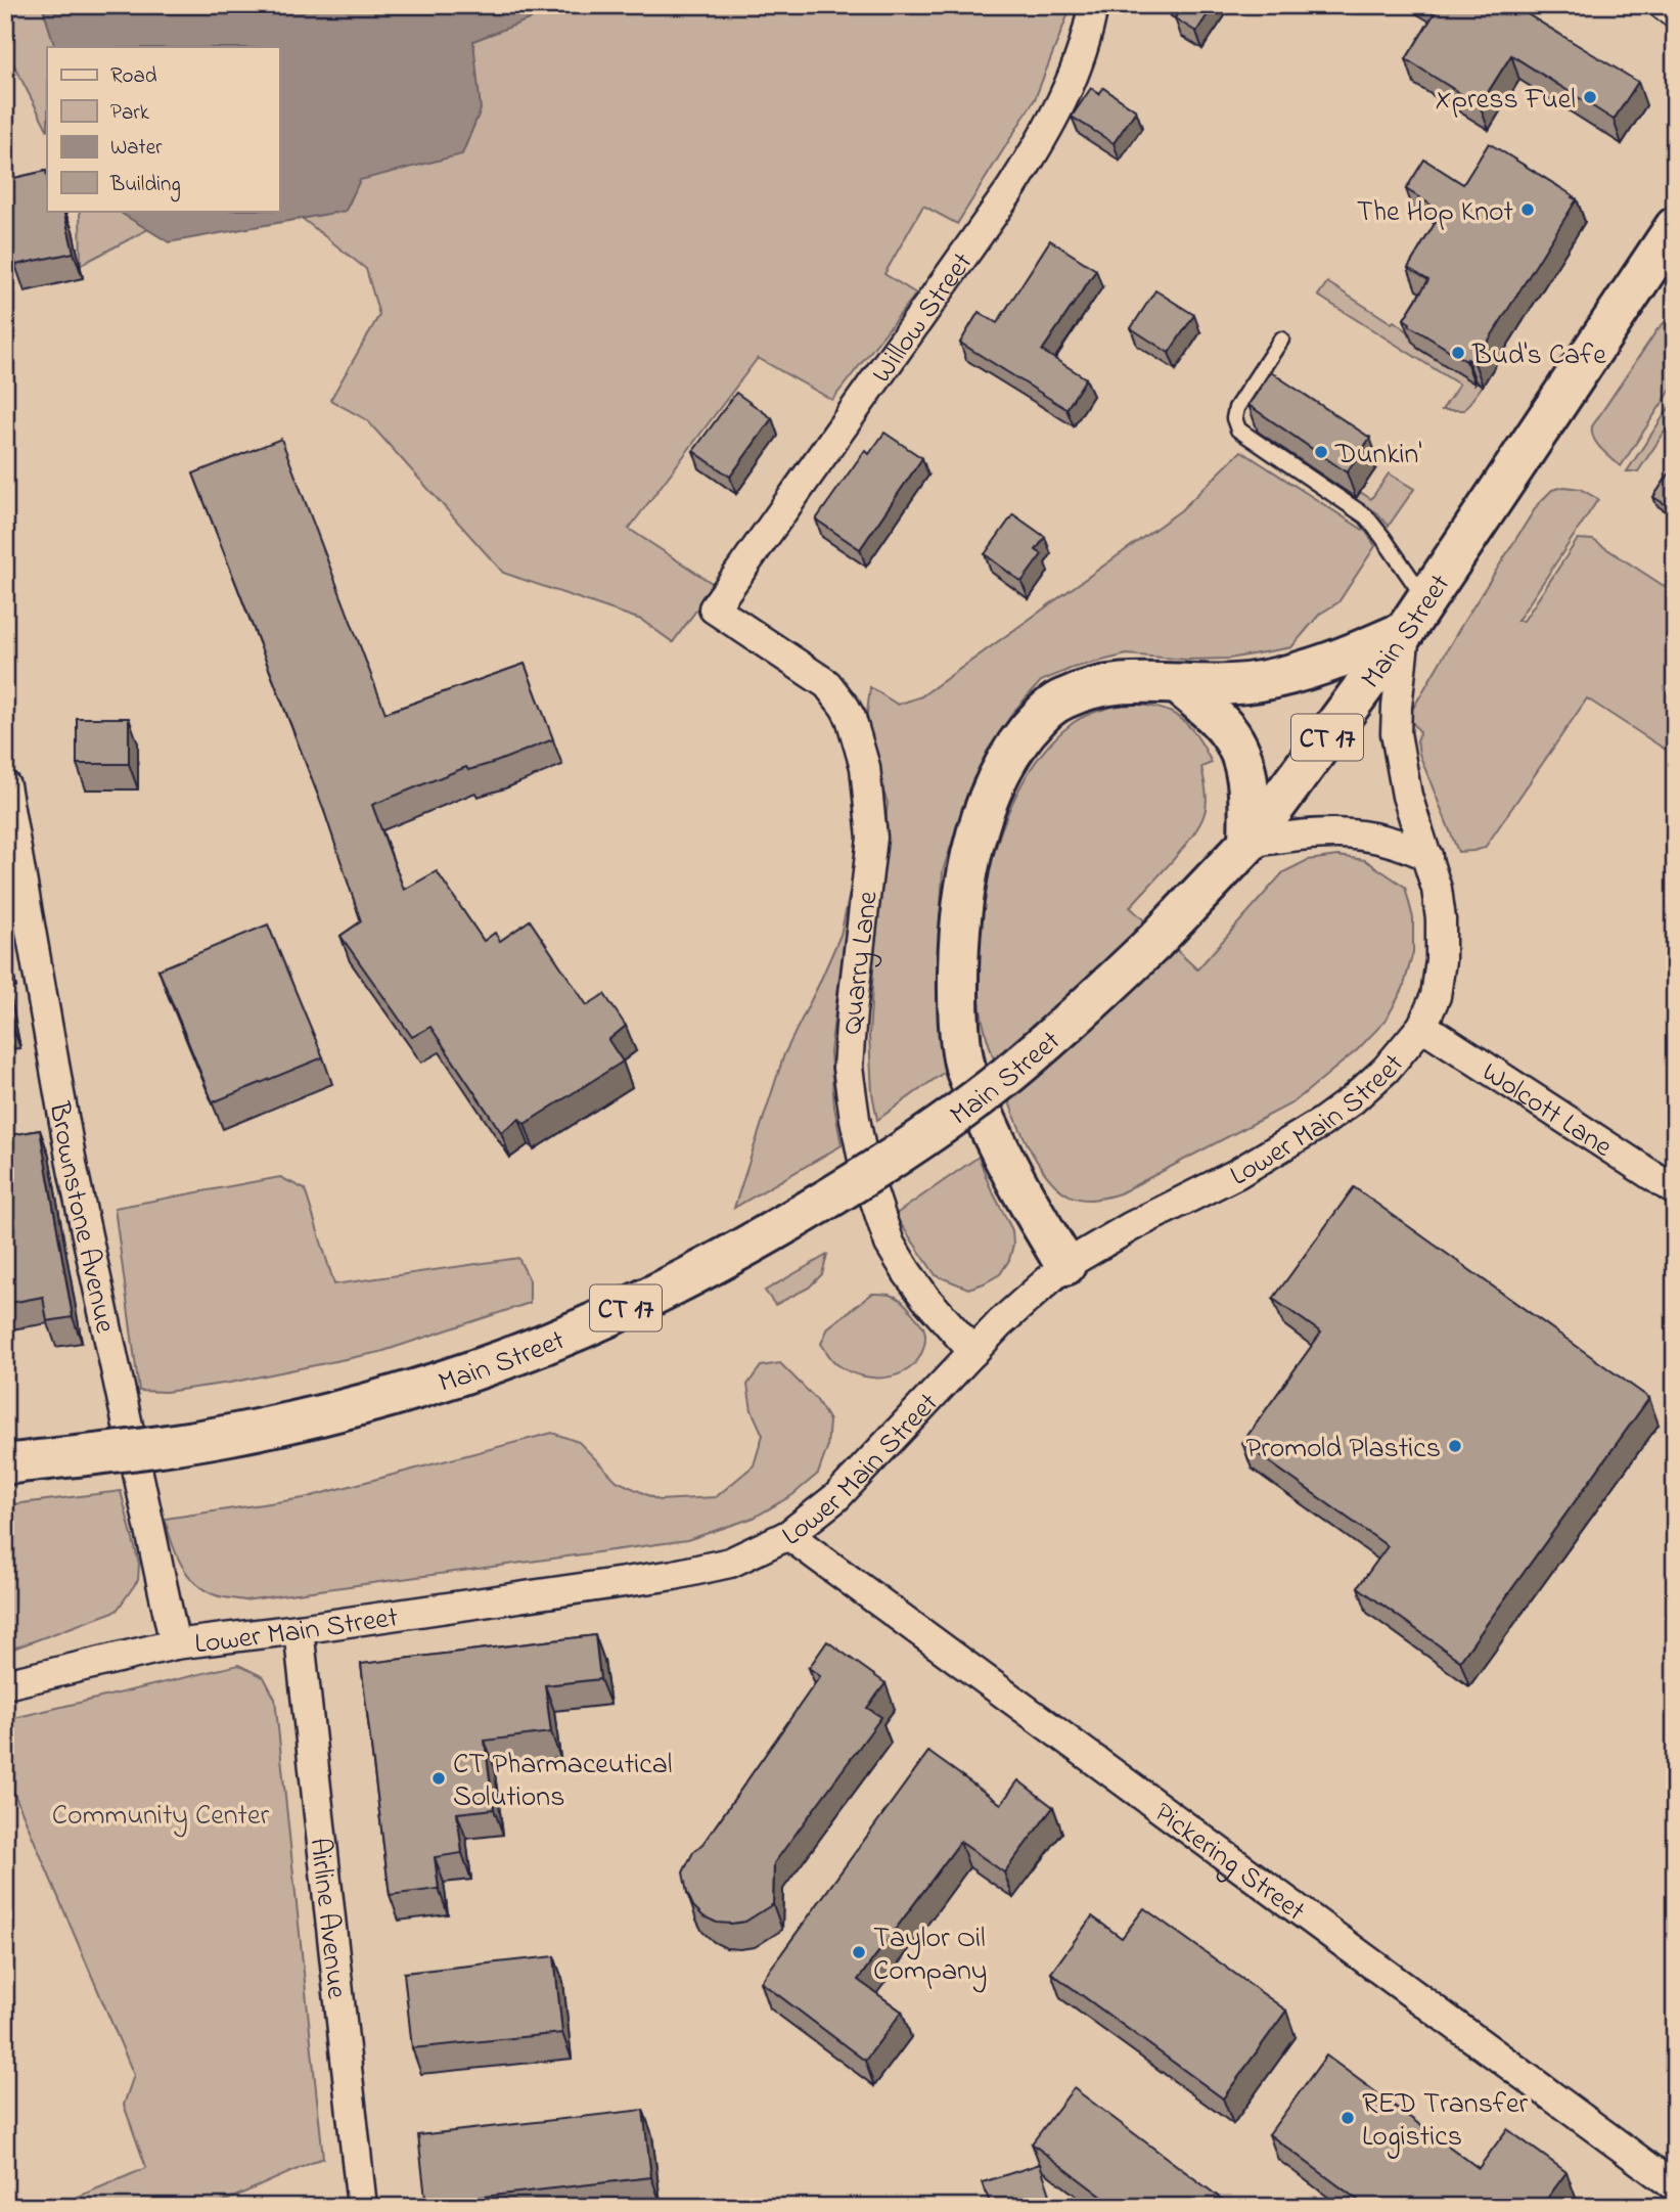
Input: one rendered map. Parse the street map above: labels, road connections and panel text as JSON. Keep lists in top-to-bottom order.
{
  "streets": {
    "highway": ["Main Street", "CT 17"],
    "street": [
      "Willow Street",
      "Quarry Lane",
      "Wolcott Lane",
      "Lower Main Street",
      "Brownstone Avenue",
      "Pickering Street",
      "Airline Avenue"
    ]
  },
  "crossings": [
    ["Willow Street", "Quarry Lane"],
    ["Main Street", "Lower Main Street"],
    ["Quarry Lane", "Lower Main Street"],
    ["Wolcott Lane", "Lower Main Street"],
    ["Lower Main Street", "Brownstone Avenue"],
    ["Lower Main Street", "Pickering Street"],
    ["Lower Main Street", "Airline Avenue"]
  ],
  "parks": ["Community Center"],
  "places": [
    "Xpress Fuel",
    "The Hop Knot",
    "Bud's Cafe",
    "Dunkin'",
    "Promold Plastics",
    "CT Pharmaceutical Solutions",
    "Taylor Oil Company",
    "RED Transfer Logistics"
  ],
  "legend": [
    "Road",
    "Park",
    "Water",
    "Building"
  ]
}
